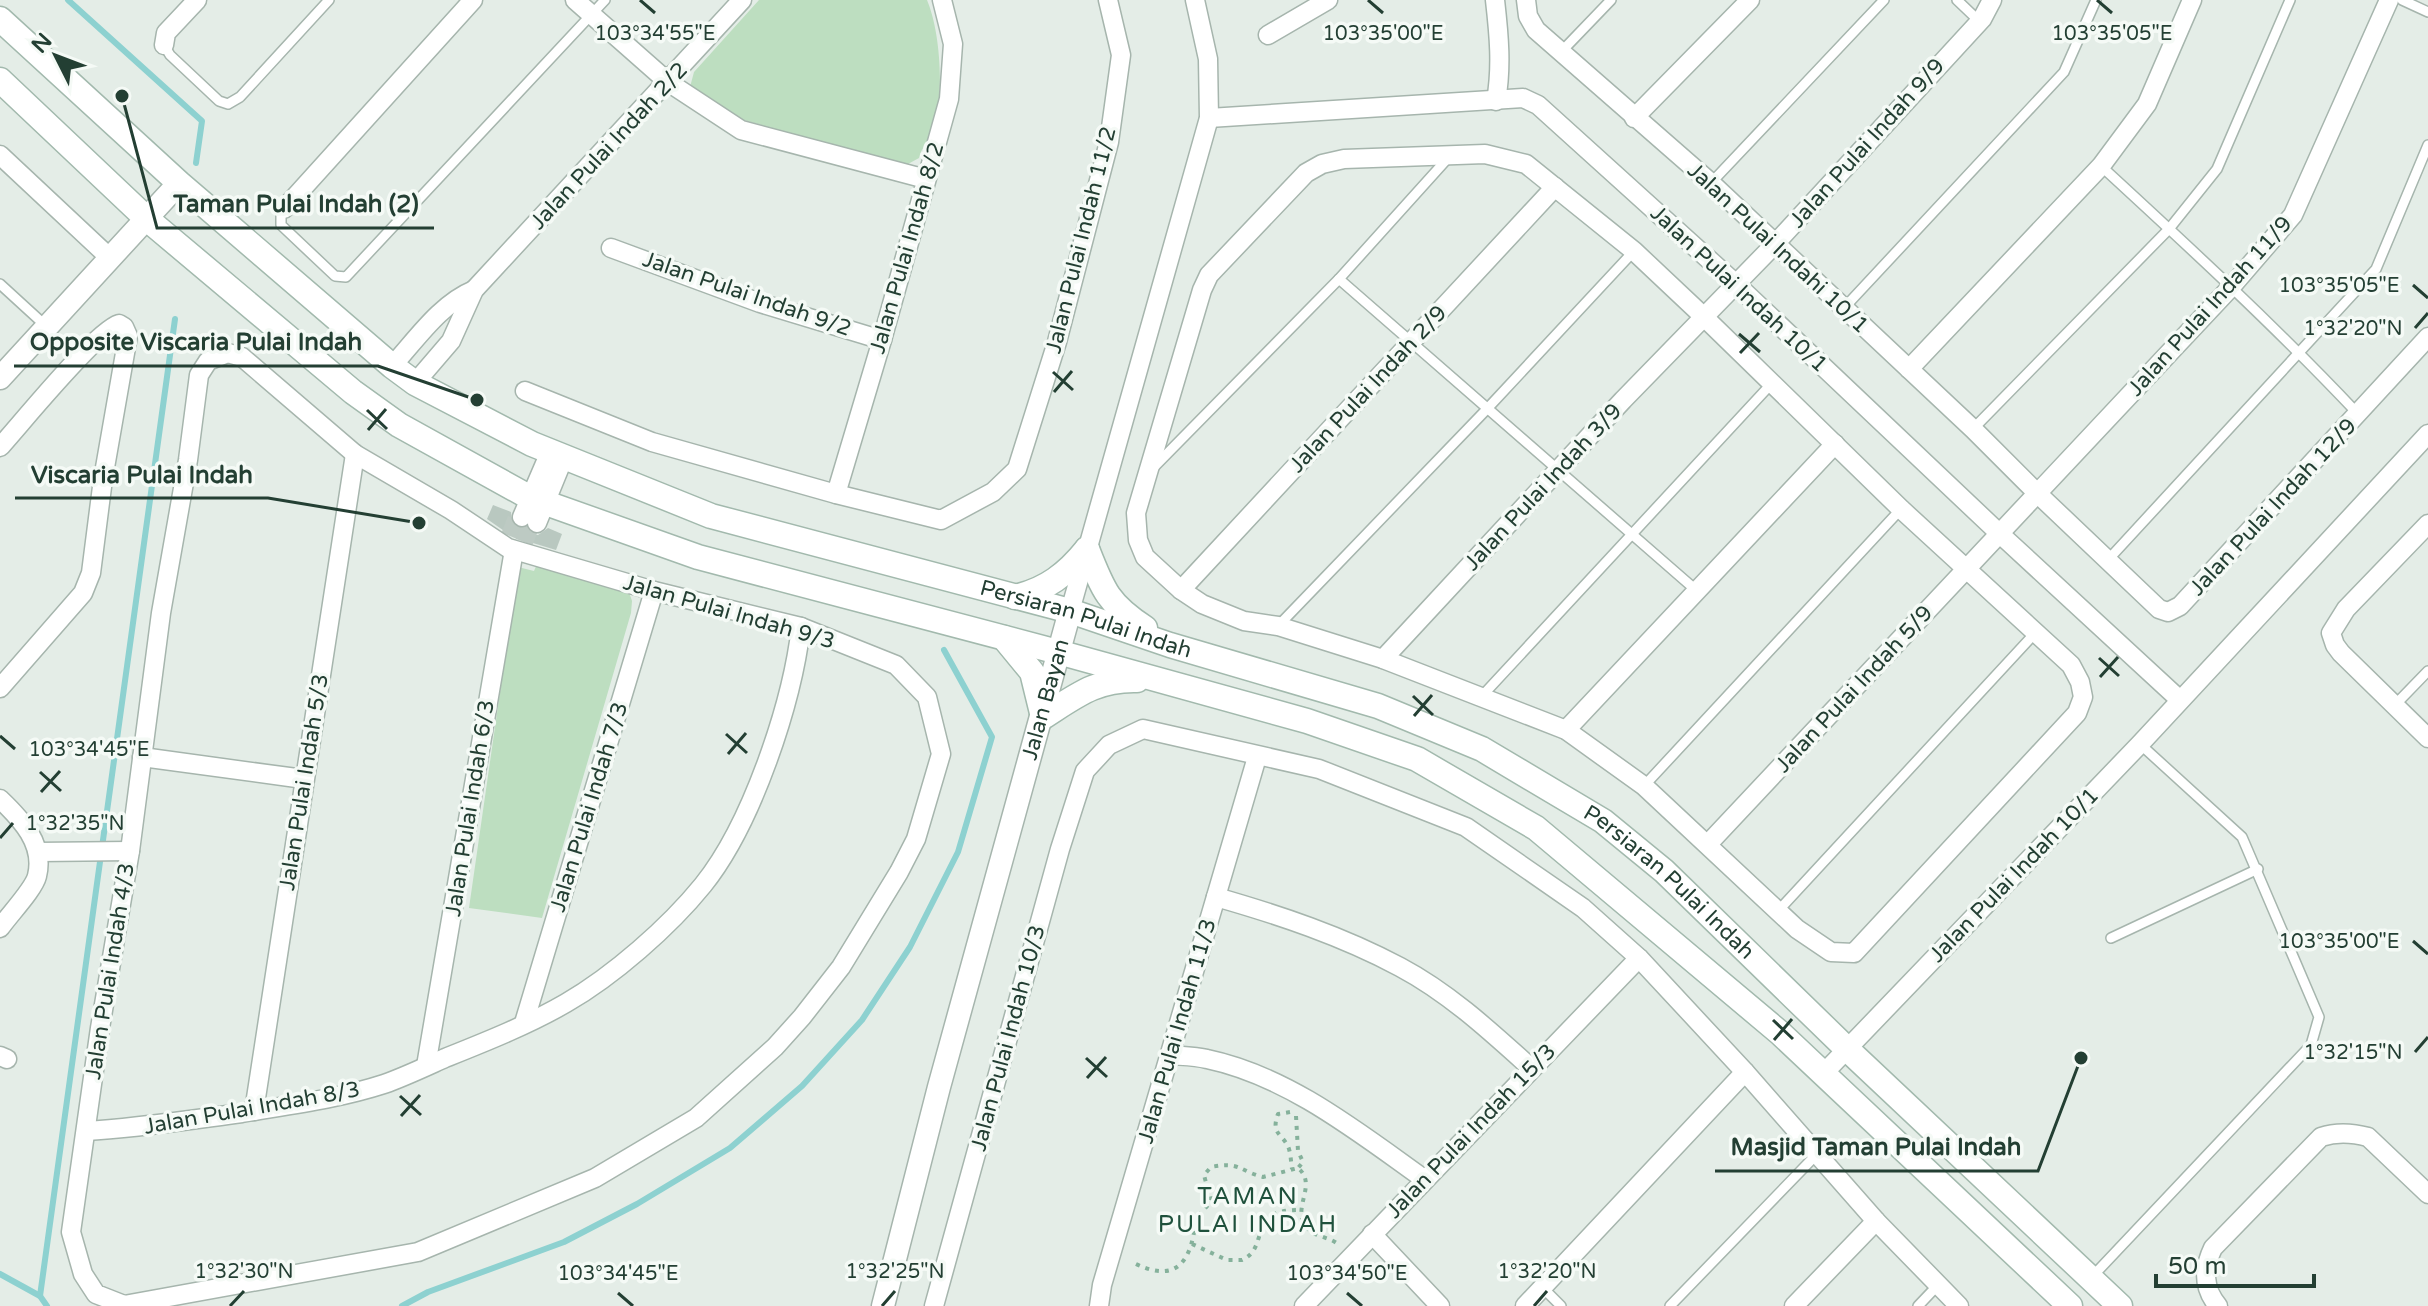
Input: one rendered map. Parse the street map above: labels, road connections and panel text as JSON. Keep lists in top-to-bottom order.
{
  "streets": {
    "main road": ["Persiaran Pulai Indah"],
    "street": [
      "Jalan Pulai Indah 9/9",
      "Jalan Pulai Indah 2/2",
      "Jalan Pulai Indah 11/2",
      "Jalan Pulai Indah 8/2",
      "Jalan Pulai Indahi 10/1",
      "Jalan Pulai Indah 10/1",
      "Jalan Pulai Indah 9/2",
      "Jalan Pulai Indah 11/9",
      "Jalan Pulai Indah 2/9",
      "Jalan Pulai Indah 3/9",
      "Jalan Pulai Indah 12/9",
      "Jalan Pulai Indah 9/3",
      "Jalan Pulai Indah 5/9",
      "Jalan Bayan",
      "Jalan Pulai Indah 5/3",
      "Jalan Pulai Indah 7/3",
      "Jalan Pulai Indah 6/3",
      "Jalan Pulai Indah 4/3",
      "Jalan Pulai Indah 11/3",
      "Jalan Pulai Indah 10/3",
      "Jalan Pulai Indah 8/3",
      "Jalan Pulai Indah 15/3"
    ]
  },
  "crossings": [
    ["Jalan Pulai Indah 9/9", "Jalan Pulai Indahi 10/1"],
    ["Jalan Pulai Indah 9/9", "Jalan Pulai Indah 10/1"],
    ["Jalan Pulai Indah 9/9", "Jalan Pulai Indah 3/9"],
    ["Jalan Pulai Indah 2/2", "Persiaran Pulai Indah"],
    ["Jalan Pulai Indah 11/2", "Jalan Pulai Indah 8/2"],
    ["Jalan Pulai Indah 8/2", "Jalan Pulai Indah 9/2"],
    ["Jalan Pulai Indahi 10/1", "Jalan Pulai Indah 11/9"],
    ["Jalan Pulai Indahi 10/1", "Jalan Pulai Indah 12/9"],
    ["Jalan Pulai Indah 10/1", "Jalan Pulai Indah 11/9"],
    ["Jalan Pulai Indah 10/1", "Jalan Pulai Indah 2/9"],
    ["Jalan Pulai Indah 10/1", "Jalan Pulai Indah 3/9"],
    ["Jalan Pulai Indah 10/1", "Persiaran Pulai Indah"],
    ["Jalan Pulai Indah 10/1", "Jalan Pulai Indah 5/9"],
    ["Jalan Pulai Indah 10/1", "Jalan Bayan"],
    ["Jalan Pulai Indah 11/9", "Jalan Pulai Indah 12/9"],
    ["Jalan Pulai Indah 11/9", "Jalan Pulai Indah 5/9"],
    ["Jalan Pulai Indah 9/3", "Jalan Pulai Indah 5/3"],
    ["Jalan Pulai Indah 9/3", "Jalan Pulai Indah 7/3"],
    ["Jalan Pulai Indah 9/3", "Jalan Pulai Indah 6/3"],
    ["Jalan Pulai Indah 9/3", "Jalan Pulai Indah 4/3"],
    ["Jalan Pulai Indah 9/3", "Jalan Pulai Indah 8/3"],
    ["Persiaran Pulai Indah", "Jalan Bayan"],
    ["Jalan Pulai Indah 5/3", "Jalan Pulai Indah 8/3"],
    ["Jalan Pulai Indah 7/3", "Jalan Pulai Indah 8/3"],
    ["Jalan Pulai Indah 6/3", "Jalan Pulai Indah 8/3"],
    ["Jalan Pulai Indah 4/3", "Jalan Pulai Indah 8/3"],
    ["Jalan Pulai Indah 11/3", "Jalan Pulai Indah 10/3"]
  ],
  "districts": ["TAMAN PULAI INDAH"],
  "places": [
    "Taman Pulai Indah (2)",
    "Opposite Viscaria Pulai Indah",
    "Viscaria Pulai Indah",
    "Masjid Taman Pulai Indah"
  ],
  "scale_bar": "50 m",
  "north": "top left",
  "coordinates": [
    "103°35'05\"E",
    "103°34'55\"E",
    "103°35'00\"E",
    "1°32'20\"N",
    "103°34'45\"E",
    "1°32'35\"N",
    "1°32'15\"N",
    "1°32'30\"N",
    "1°32'25\"N",
    "103°34'50\"E"
  ]
}
